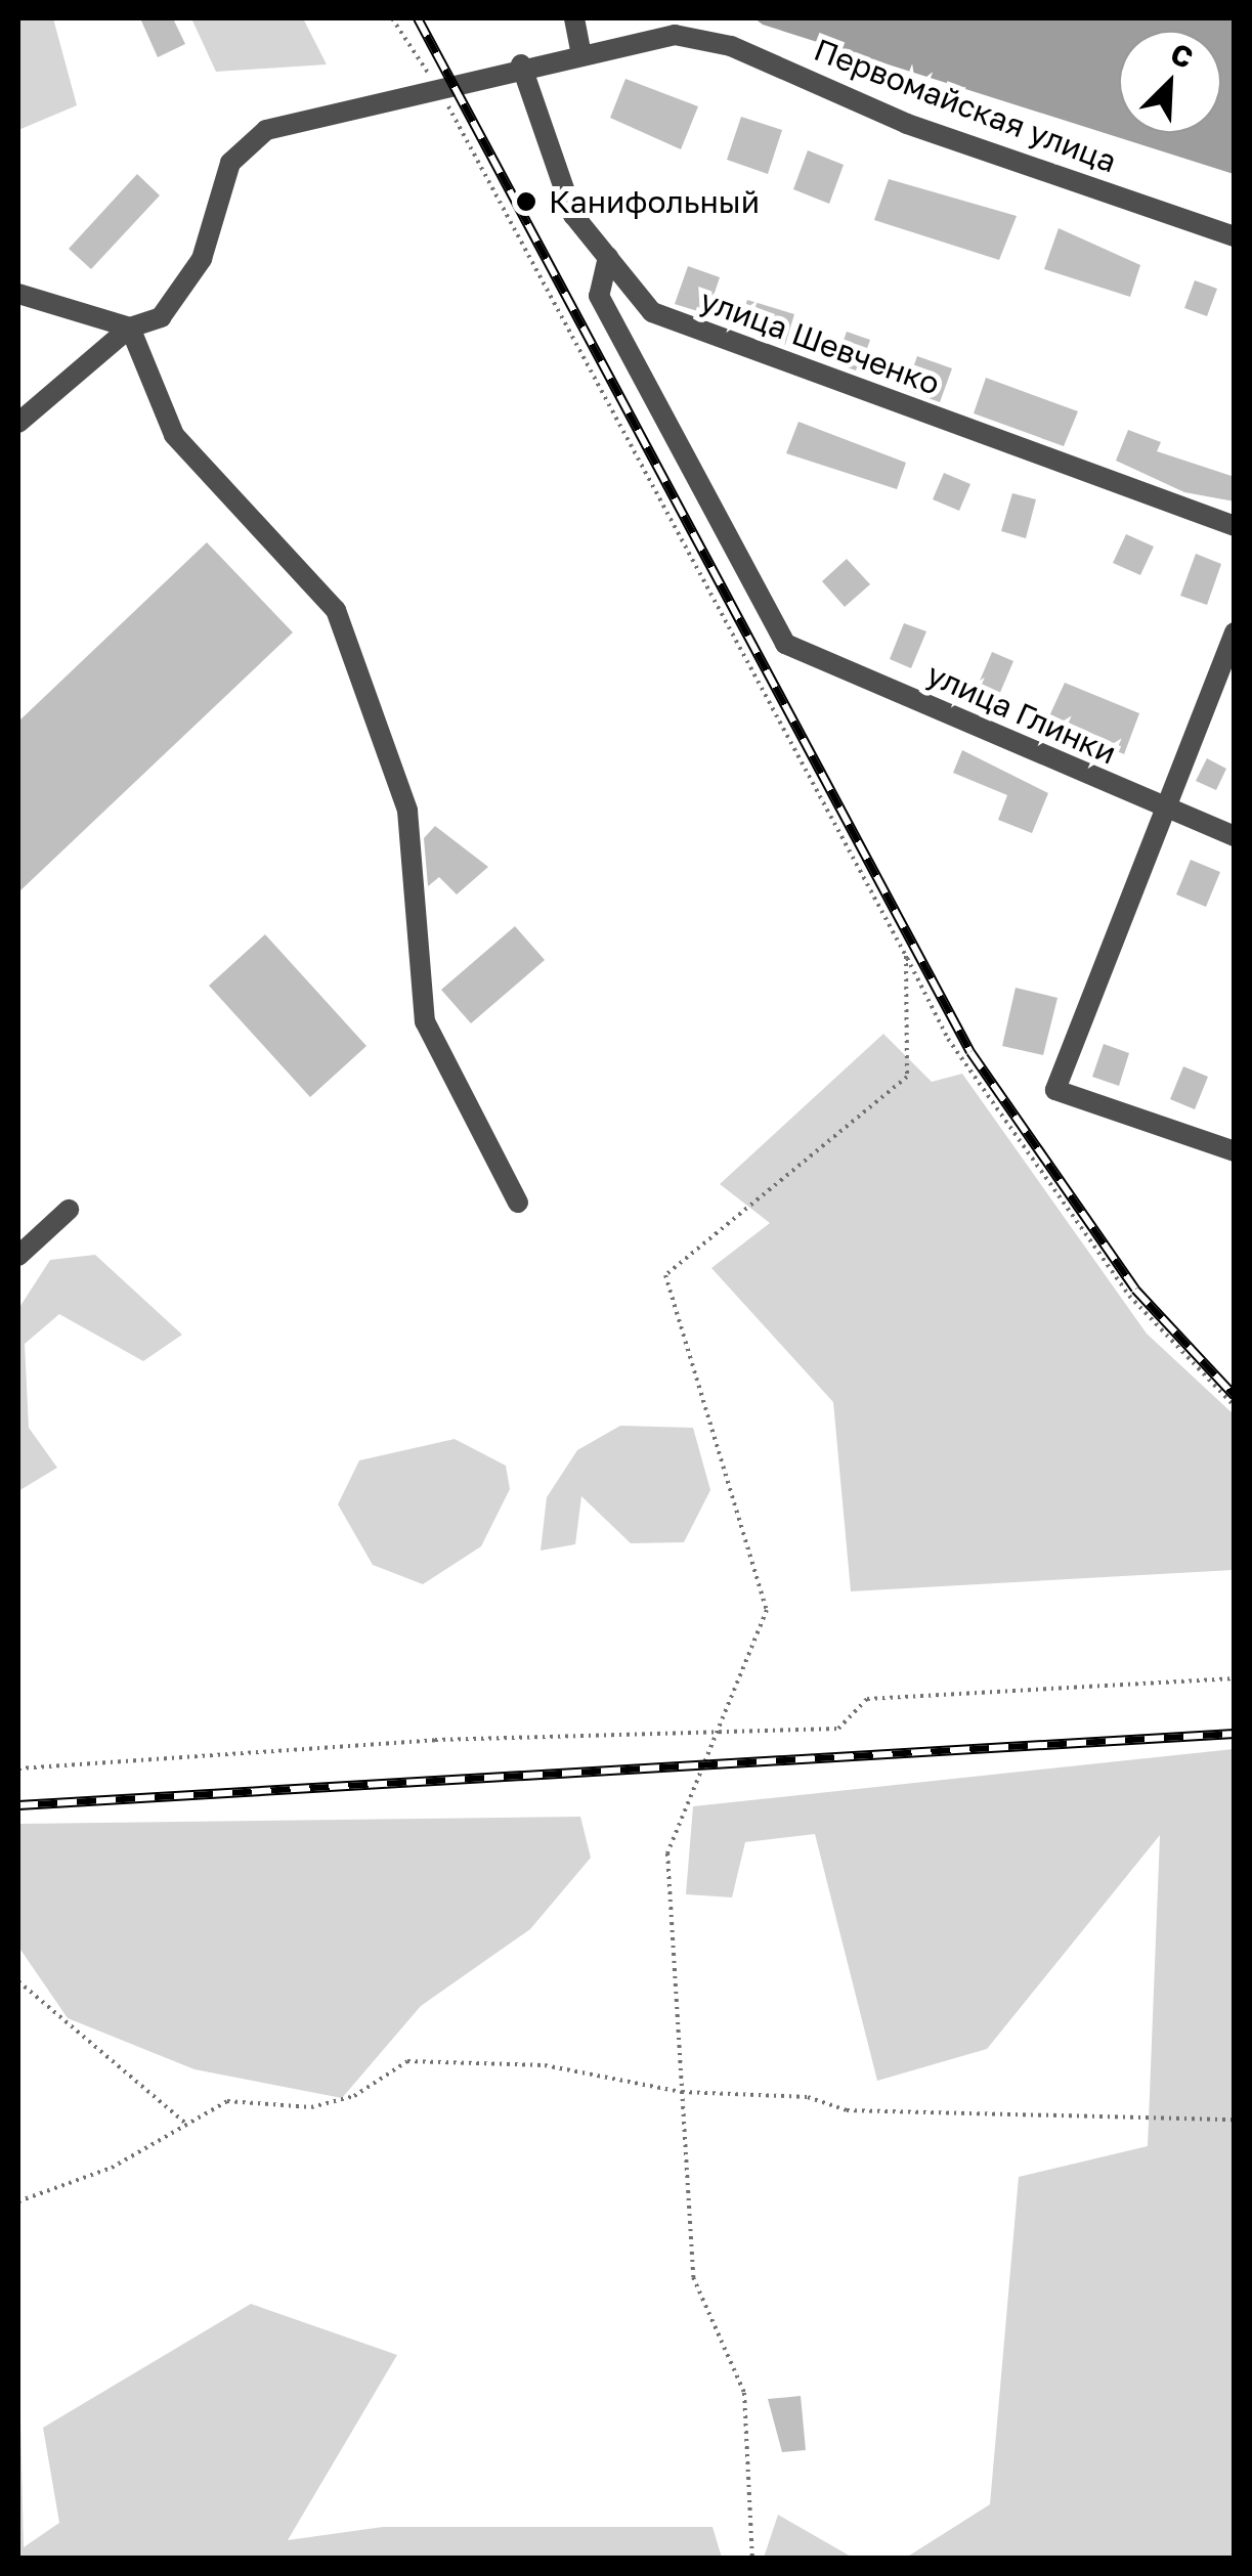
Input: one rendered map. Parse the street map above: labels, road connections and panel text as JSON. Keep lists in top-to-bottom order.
{
  "streets": {
    "street": ["Первомайская улица", "улица Шевченко", "улица Глинки"]
  },
  "crossings": [
    ["Первомайская улица", "улица Шевченко"],
    ["улица Шевченко", "улица Глинки"]
  ],
  "places": ["Канифольный"],
  "north": "top right"
}
